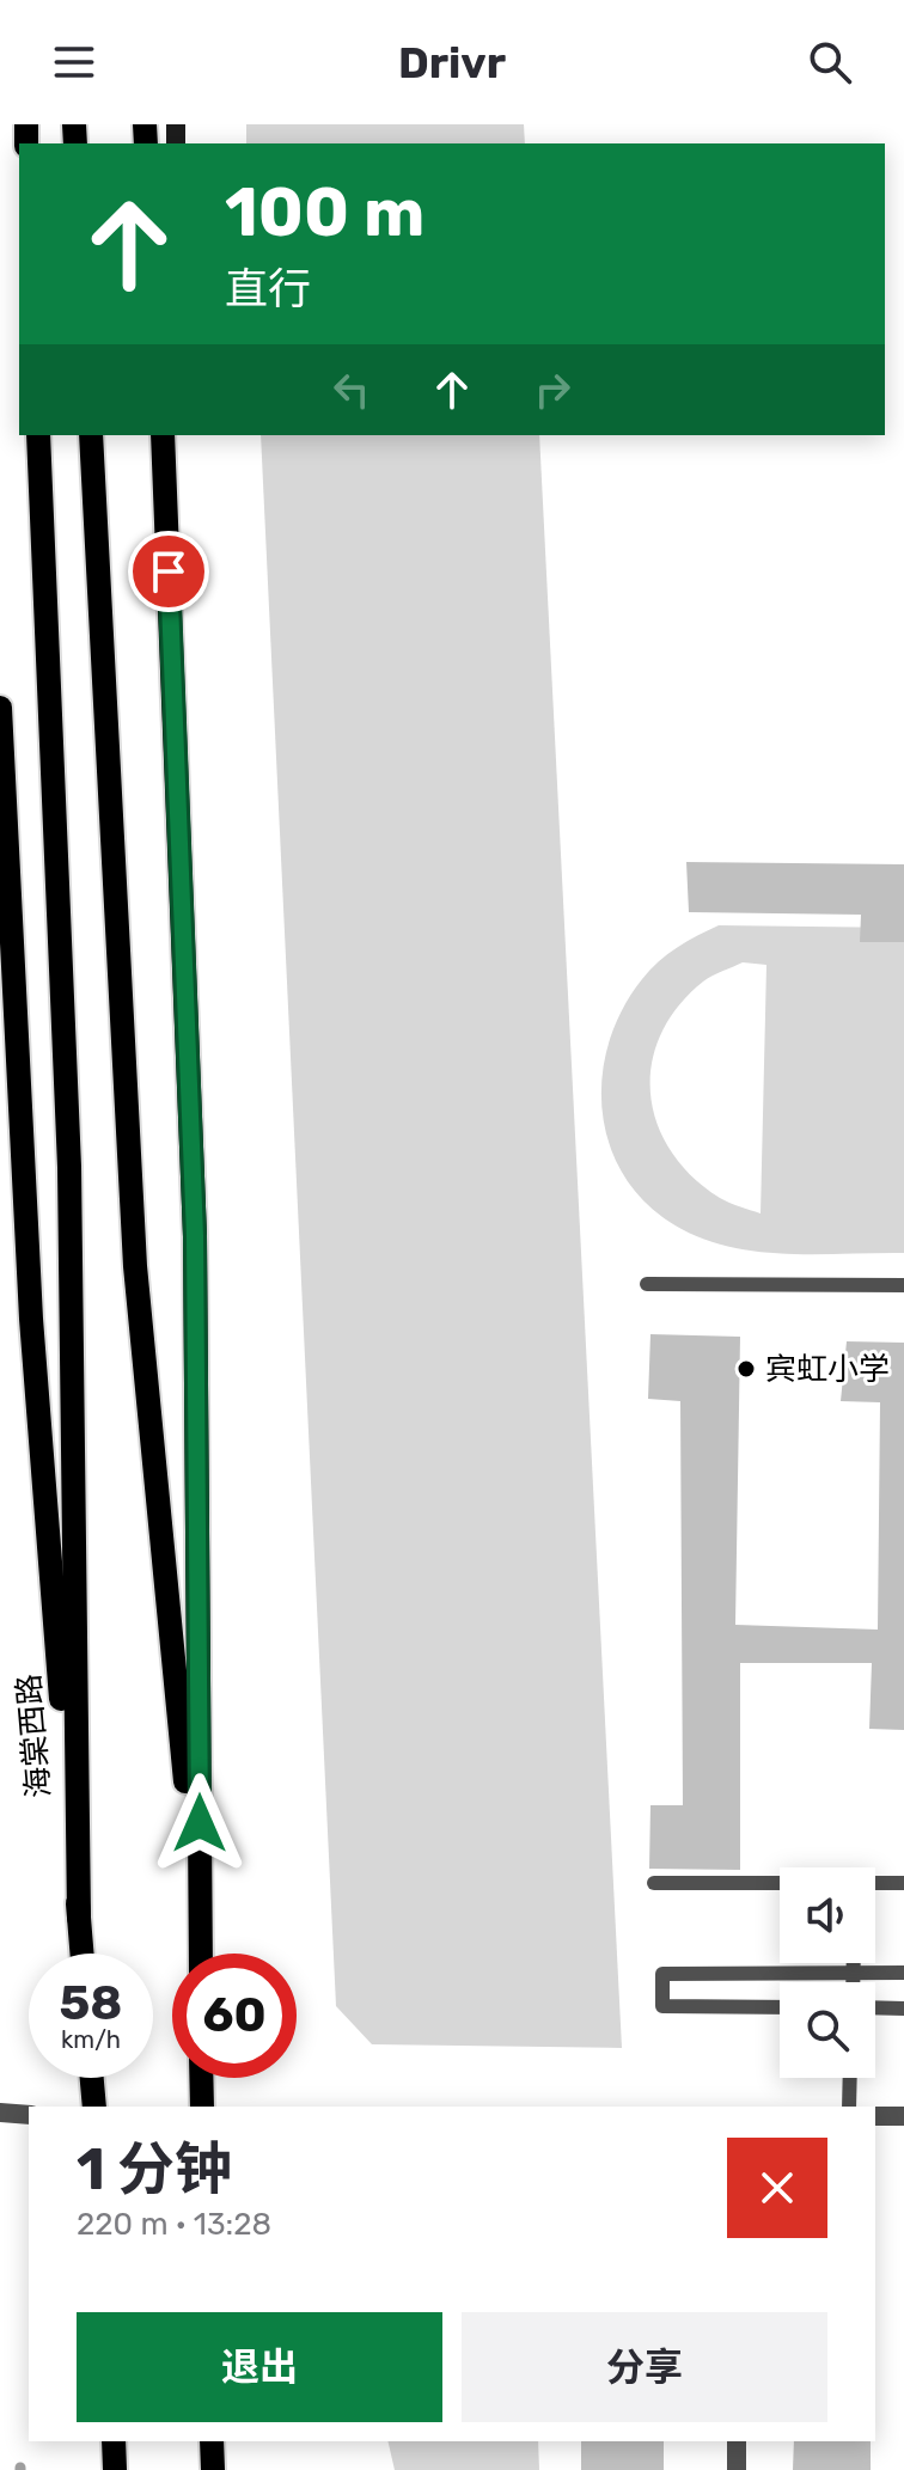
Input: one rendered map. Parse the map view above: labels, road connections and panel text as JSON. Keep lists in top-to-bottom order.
{
  "streets": {
    "main road": ["海棠西路"]
  },
  "places": ["宾虹小学"],
  "page": {
    "header": "Drivr",
    "turn": ["100 m", "直行"],
    "speed": "58 km/h",
    "limit": "60",
    "heading": ["1 分钟", "220 m · 13:28"],
    "buttons": ["退出", "分享"]
  }
}
